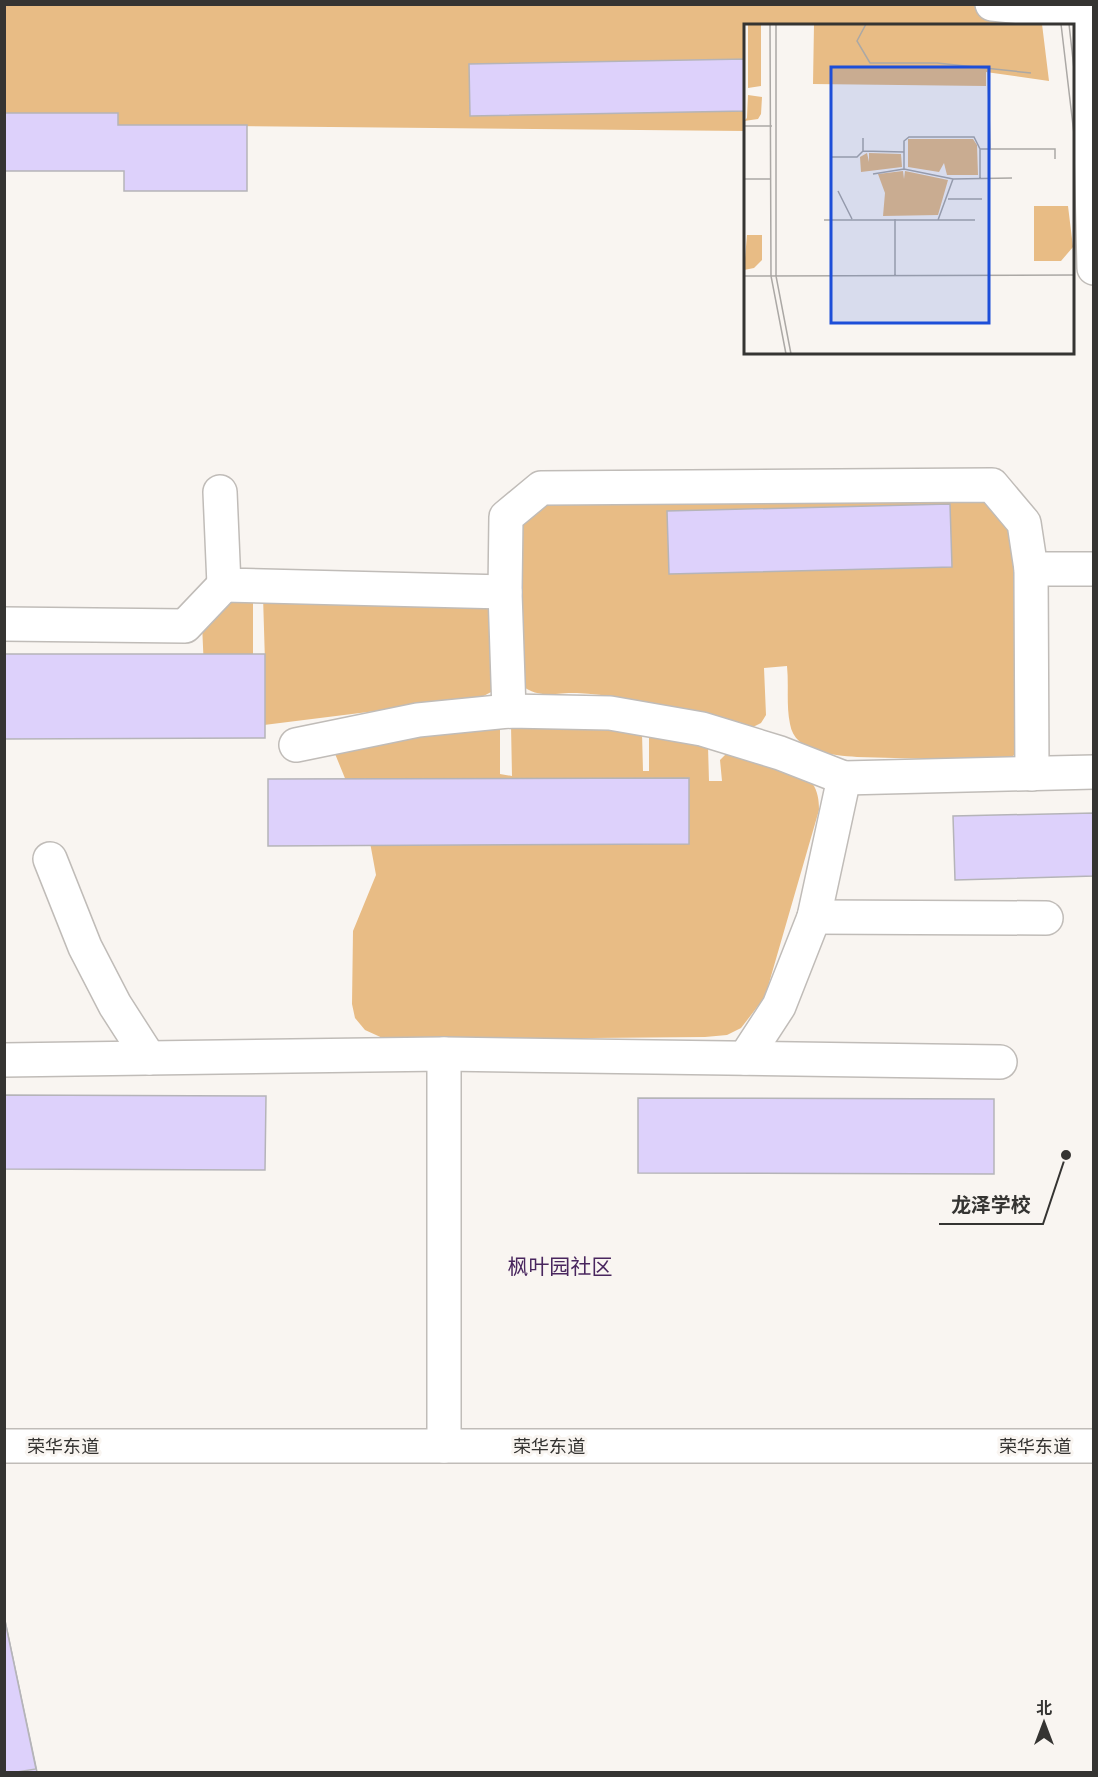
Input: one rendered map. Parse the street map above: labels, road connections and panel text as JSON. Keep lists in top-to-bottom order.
{
  "streets": {
    "street": ["荣华东道"]
  },
  "districts": ["枫叶园社区"],
  "places": ["龙泽学校"],
  "north": "top"
}
